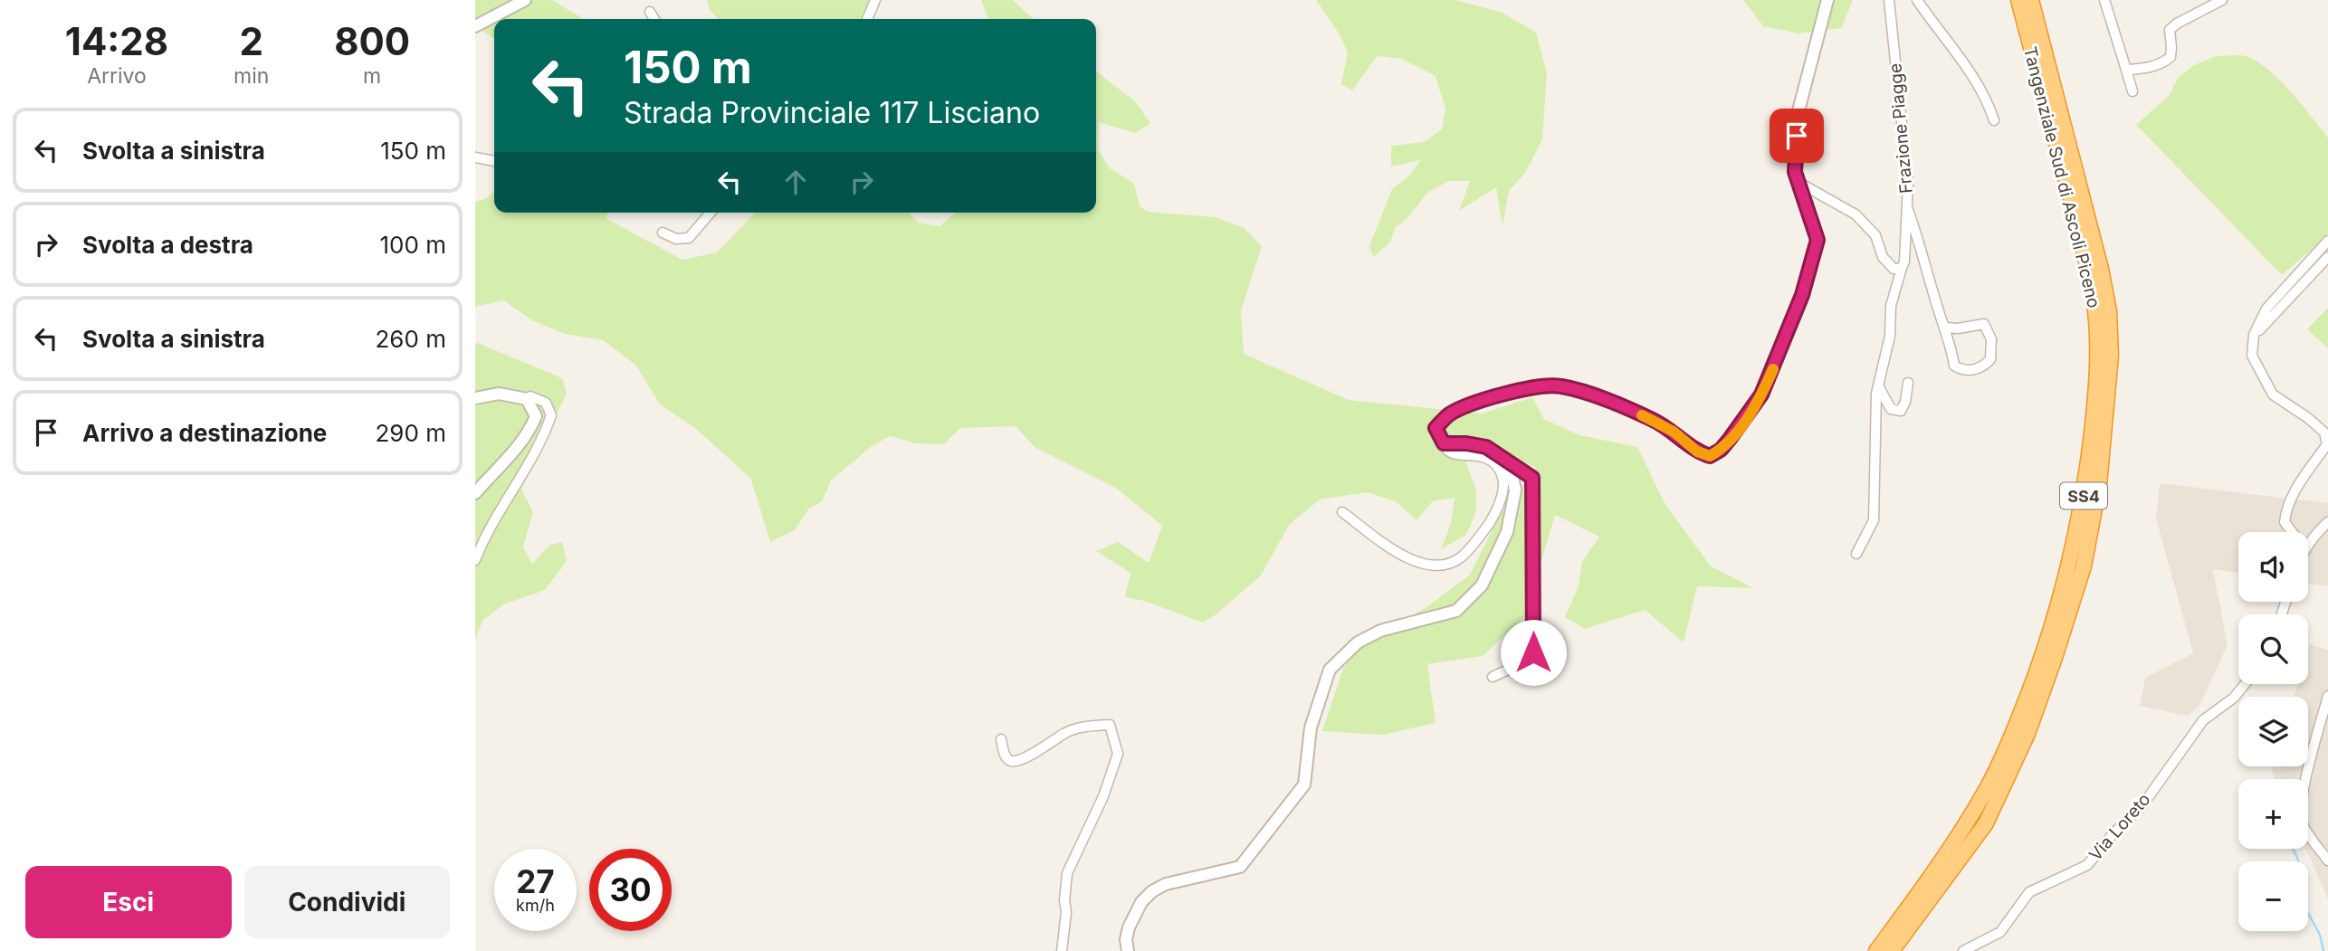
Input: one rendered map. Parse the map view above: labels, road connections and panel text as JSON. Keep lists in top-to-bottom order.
{
  "streets": {
    "highway": ["Tangenziale Sud di Ascoli Piceno", "SS4"],
    "street": ["Frazione Piagge", "Via Loreto"]
  },
  "page": {
    "eta": [
      "14:28",
      "Arrivo",
      "2",
      "min",
      "800",
      "m"
    ],
    "turn": ["150 m", "Strada Provinciale 117 Lisciano"],
    "list": [
      {
        "name": "Svolta a sinistra",
        "value": "150 m"
      },
      {
        "name": "Svolta a destra",
        "value": "100 m"
      },
      {
        "name": "Svolta a sinistra",
        "value": "260 m"
      },
      {
        "name": "Arrivo a destinazione",
        "value": "290 m"
      }
    ],
    "map_buttons": ["+", "−"],
    "speed": "27 km/h",
    "limit": "30",
    "buttons": ["Esci", "Condividi"]
  }
}
